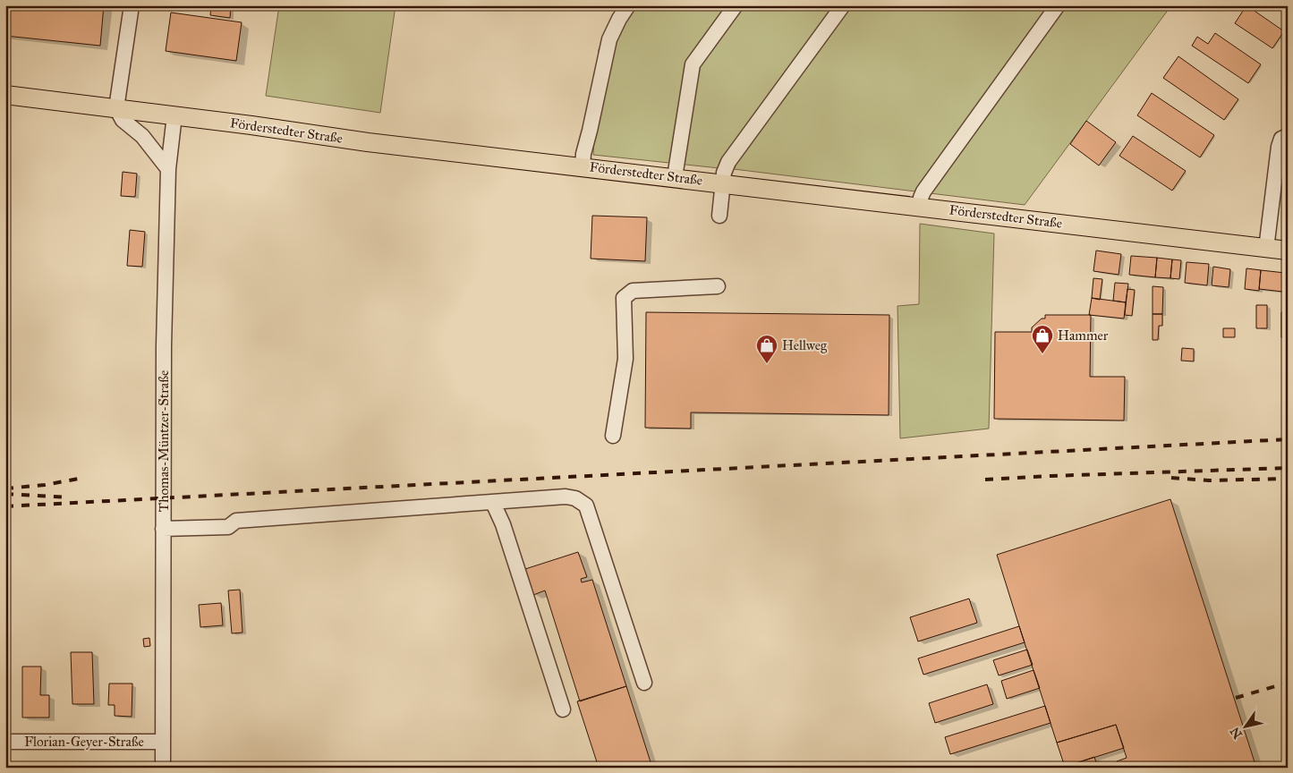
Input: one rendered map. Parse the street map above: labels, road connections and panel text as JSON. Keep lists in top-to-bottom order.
{
  "streets": {
    "main road": ["Förderstedter Straße"],
    "street": ["Thomas-Müntzer-Straße", "Florian-Geyer-Straße"]
  },
  "crossings": [
    ["Förderstedter Straße", "Thomas-Müntzer-Straße"],
    ["Thomas-Müntzer-Straße", "Florian-Geyer-Straße"]
  ],
  "places": {
    "shop": ["Hammer", "Hellweg"]
  },
  "north": "bottom left"
}
